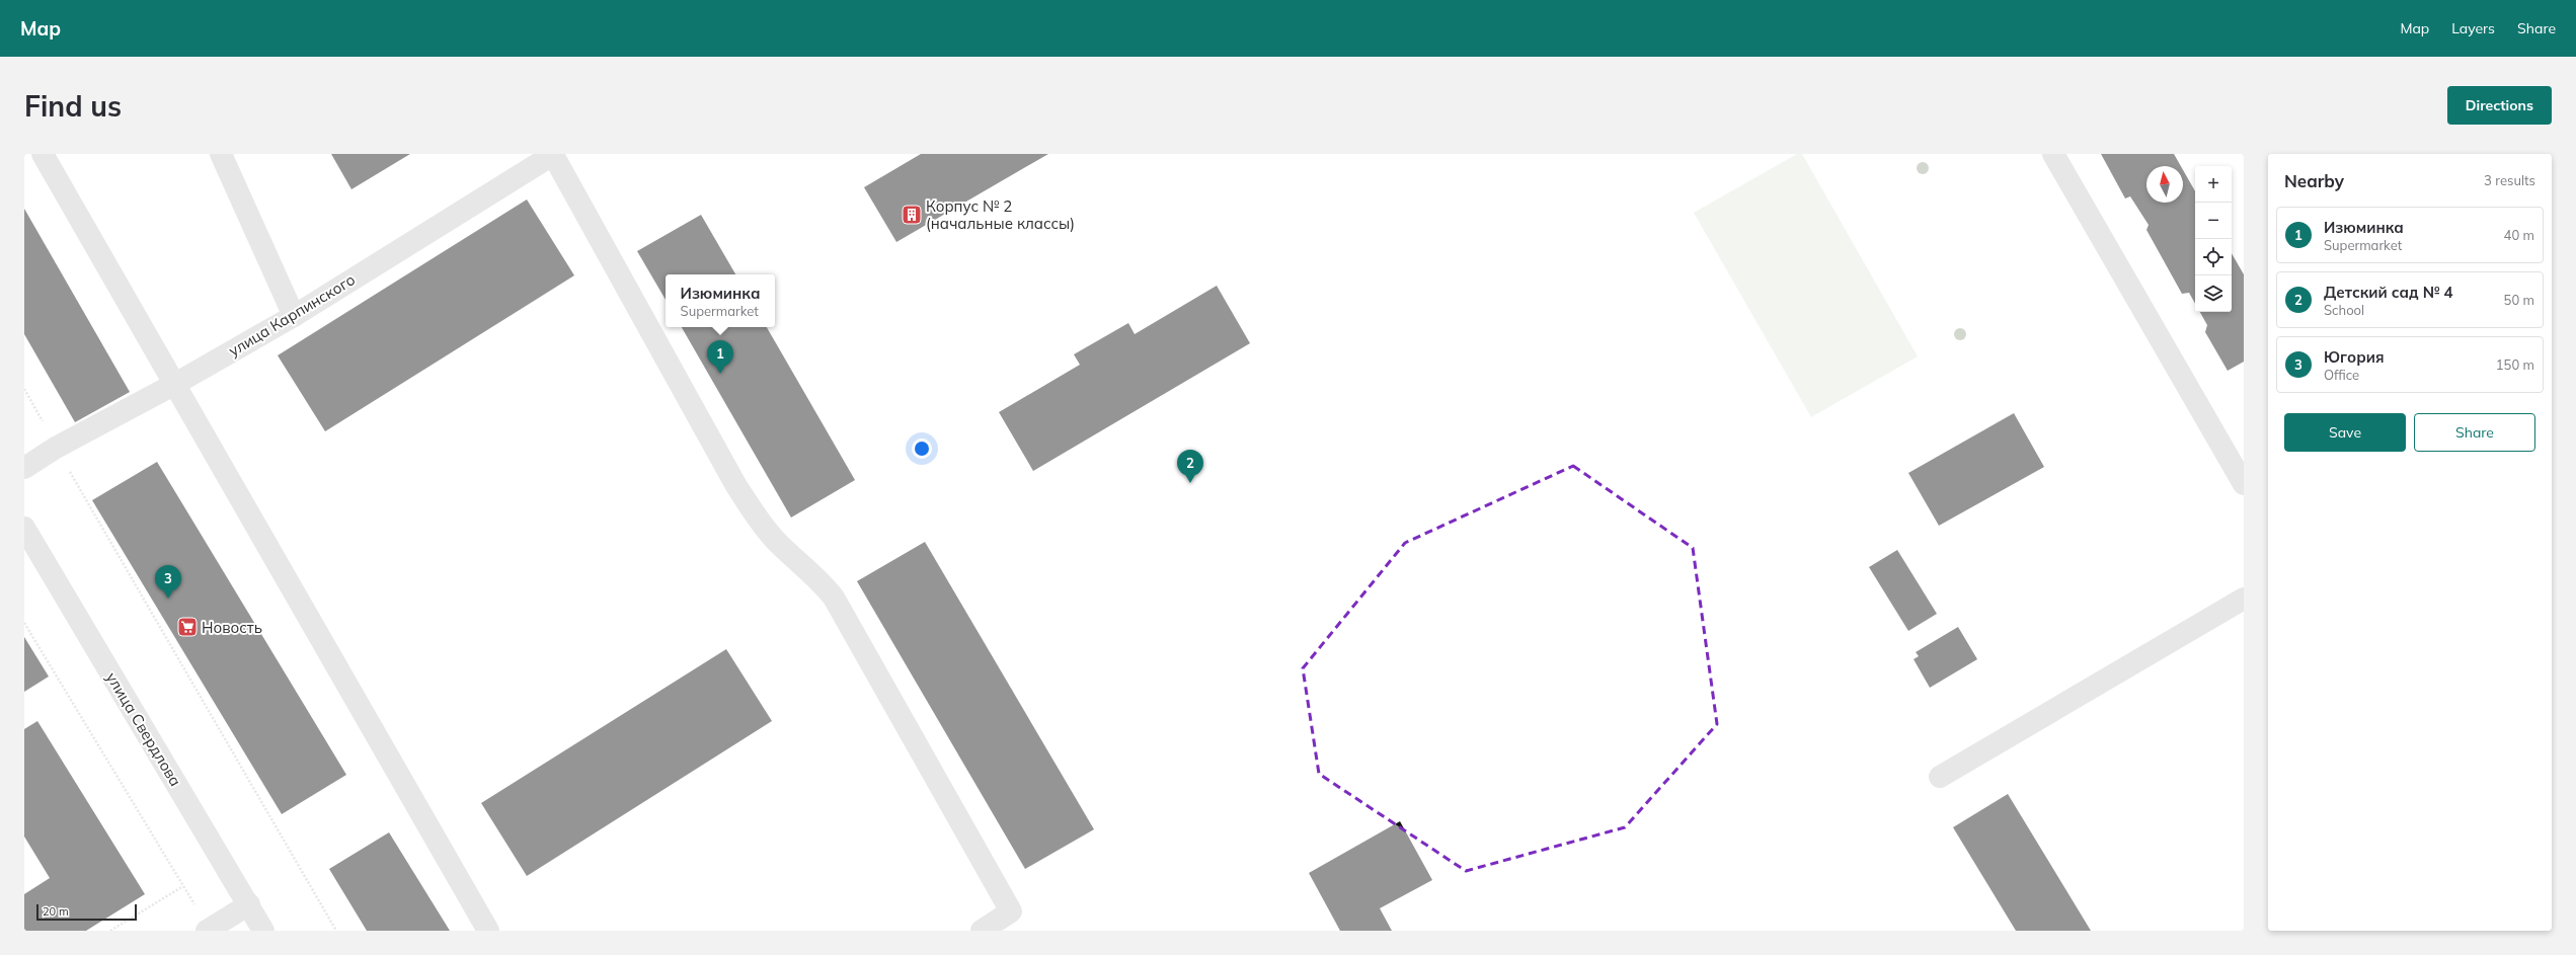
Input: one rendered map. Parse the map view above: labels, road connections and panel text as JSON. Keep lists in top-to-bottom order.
{
  "streets": {
    "street": ["улица Карпинского", "улица Свердлова"]
  },
  "places": {
    "building": ["Корпус № 2 (начальные классы)"],
    "supermarket": ["Новость"]
  },
  "scale_bar": "20 m",
  "north": "top",
  "page": {
    "header": "Map",
    "nav": ["Map", "Layers", "Share"],
    "buttons": [
      "Directions",
      ["Save", "Share"]
    ],
    "title": "Find us",
    "heading": ["Nearby", "3 results"],
    "map_buttons": ["+", "−"],
    "list": [
      {
        "mark": "1",
        "name": "Изюминка",
        "note": "Supermarket",
        "value": "40 m"
      },
      {
        "mark": "2",
        "name": "Детский сад № 4",
        "note": "School",
        "value": "50 m"
      },
      {
        "mark": "3",
        "name": "Югория",
        "note": "Office",
        "value": "150 m"
      }
    ],
    "popup": ["Изюминка", "Supermarket"],
    "pins": ["1", "2", "3"],
    "scale": "20 m"
  }
}
